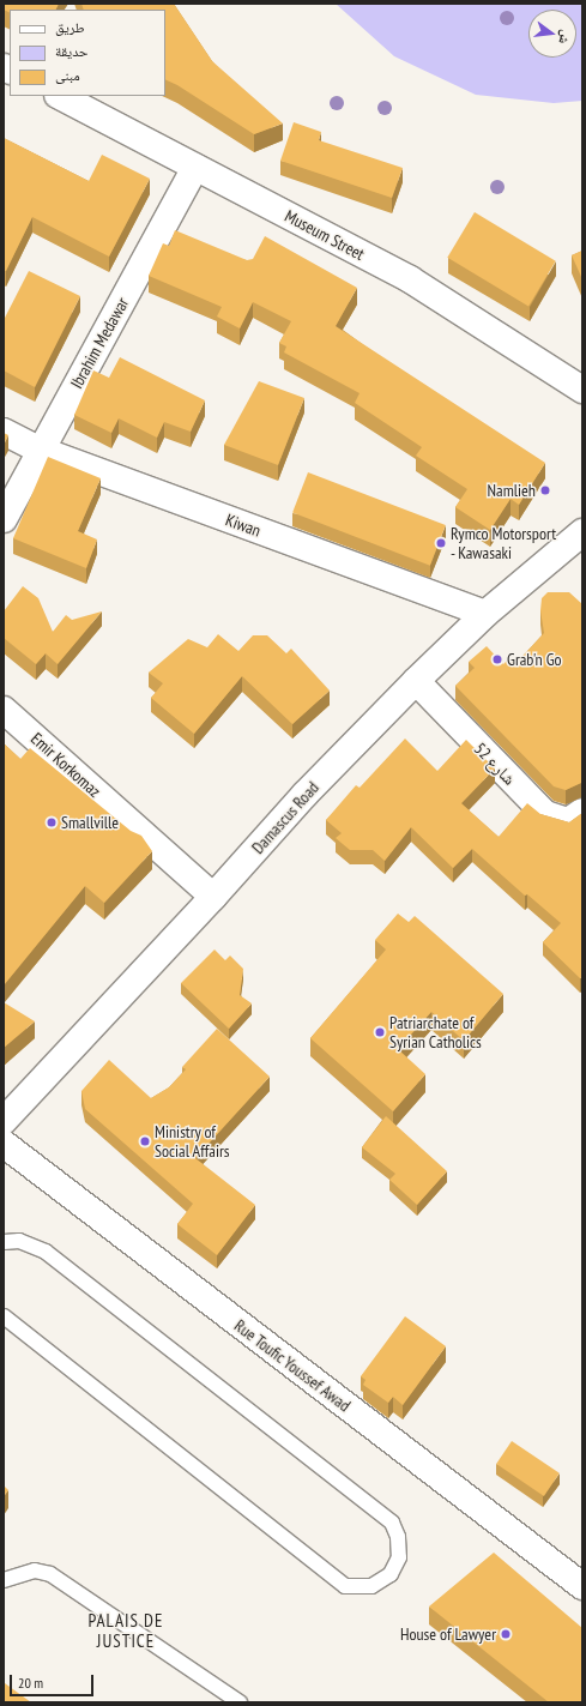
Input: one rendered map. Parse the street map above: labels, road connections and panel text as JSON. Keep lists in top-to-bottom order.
{
  "streets": {
    "street": [
      "Museum Street",
      "Ibrahim Medawar",
      "Kiwan",
      "شارع 52",
      "Emir Korkomaz",
      "Damascus Road",
      "Rue Toufic Youssef Awad"
    ]
  },
  "crossings": [
    ["Museum Street", "Ibrahim Medawar"],
    ["Ibrahim Medawar", "Kiwan"],
    ["Kiwan", "Damascus Road"],
    ["شارع 52", "Damascus Road"],
    ["Emir Korkomaz", "Damascus Road"]
  ],
  "districts": ["PALAIS DE JUSTICE"],
  "places": [
    "Namlieh",
    "Rymco Motorsport - Kawasaki",
    "Grab'n Go",
    "Smallville",
    "Patriarchate of Syrian Catholics",
    "Ministry of Social Affairs",
    "House of Lawyer"
  ],
  "legend": ["طريق", "حديقة", "مبنى"],
  "scale_bar": "20 m",
  "north": "right"
}
